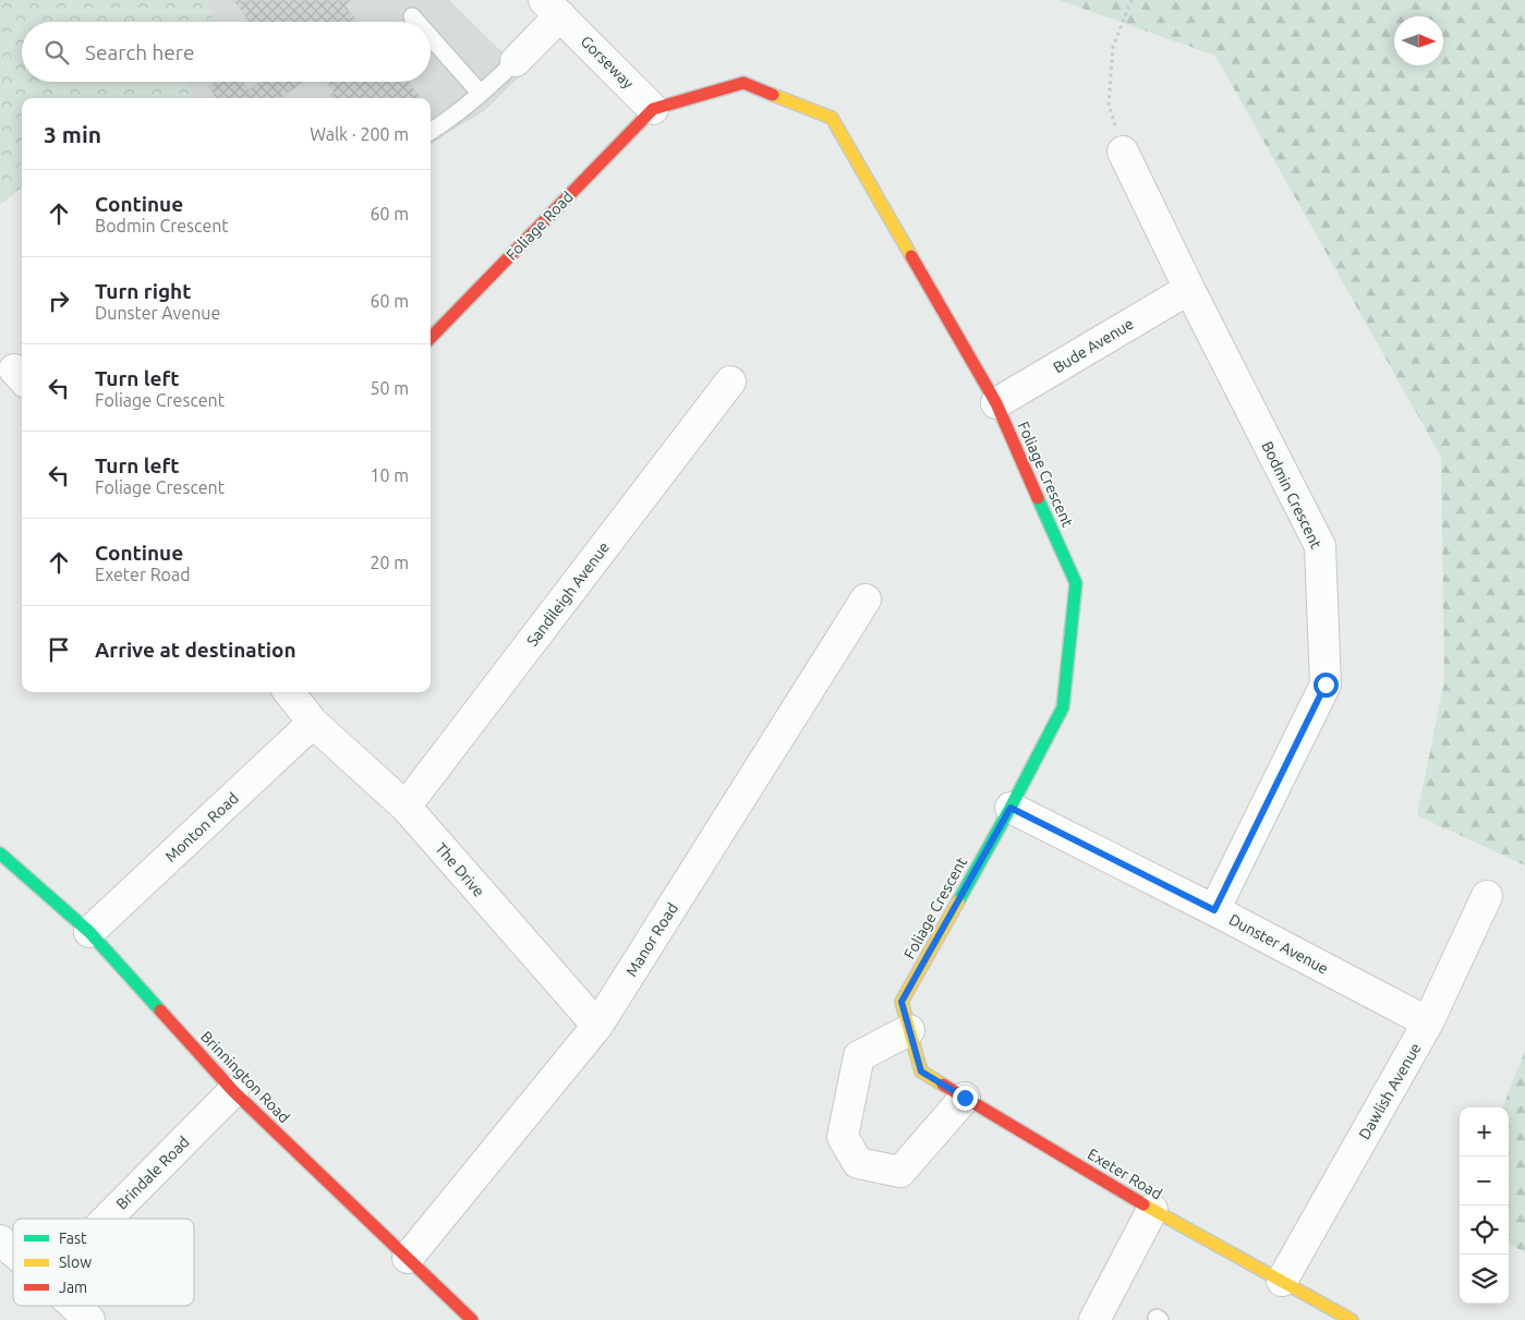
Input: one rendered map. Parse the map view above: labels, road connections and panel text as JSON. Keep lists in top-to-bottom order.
{
  "streets": {
    "street": [
      "Gorseway",
      "Foliage Road",
      "Bude Avenue",
      "Foliage Crescent",
      "Bodmin Crescent",
      "Sandileigh Avenue",
      "Monton Road",
      "The Drive",
      "Manor Road",
      "Dunster Avenue",
      "Brinnington Road",
      "Dawlish Avenue",
      "Brindale Road",
      "Exeter Road"
    ]
  },
  "crossings": [
    ["Gorseway", "Foliage Road"],
    ["Gorseway", "Foliage Crescent"],
    ["Foliage Road", "Foliage Crescent"],
    ["Bude Avenue", "Foliage Crescent"],
    ["Bude Avenue", "Bodmin Crescent"],
    ["Foliage Crescent", "Dunster Avenue"],
    ["Foliage Crescent", "Exeter Road"],
    ["Bodmin Crescent", "Dunster Avenue"],
    ["Sandileigh Avenue", "The Drive"],
    ["Monton Road", "The Drive"],
    ["Monton Road", "Brinnington Road"],
    ["The Drive", "Manor Road"],
    ["Manor Road", "Brinnington Road"],
    ["Dunster Avenue", "Dawlish Avenue"],
    ["Brinnington Road", "Brindale Road"],
    ["Dawlish Avenue", "Exeter Road"]
  ],
  "legend": ["Fast", "Slow", "Jam"],
  "north": "right",
  "page": {
    "search": "Search here",
    "heading": ["3 min", "Walk · 200 m"],
    "list": [
      ["Continue", "Bodmin Crescent", "60 m"],
      ["Turn right", "Dunster Avenue", "60 m"],
      ["Turn left", "Foliage Crescent", "50 m"],
      ["Turn left", "Foliage Crescent", "10 m"],
      ["Continue", "Exeter Road", "20 m"],
      "Arrive at destination"
    ],
    "map_buttons": ["+", "−"]
  }
}
